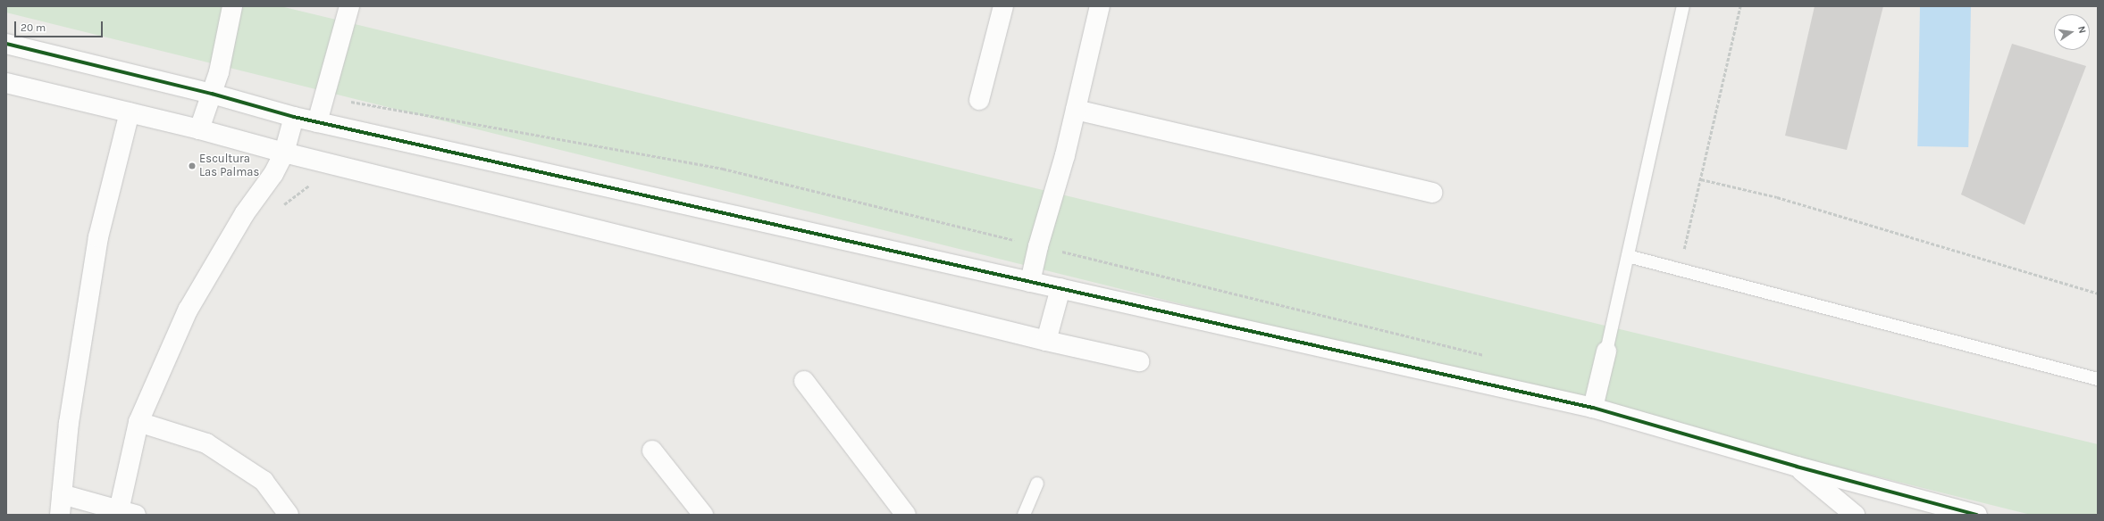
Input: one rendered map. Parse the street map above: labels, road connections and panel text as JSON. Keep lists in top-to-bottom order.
{
  "places": ["Escultura Las Palmas"],
  "scale_bar": "20 m",
  "north": "right"
}
